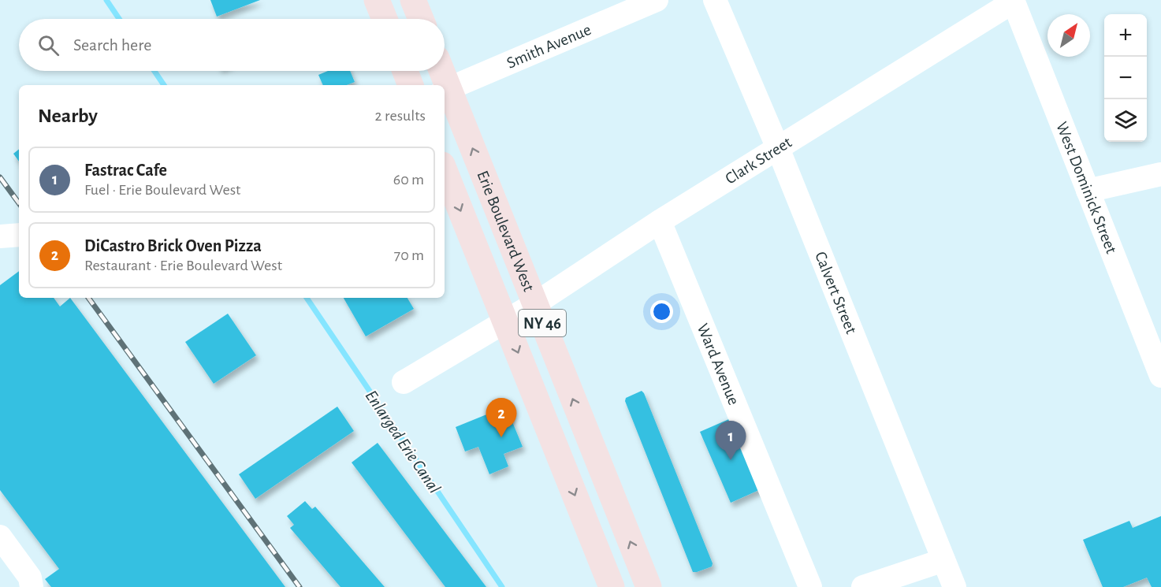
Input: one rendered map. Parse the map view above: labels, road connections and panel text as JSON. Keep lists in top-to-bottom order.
{
  "streets": {
    "main road": ["Erie Boulevard West", "NY 46"],
    "street": [
      "Smith Avenue",
      "Clark Street",
      "West Dominick Street",
      "Calvert Street",
      "Ward Avenue"
    ]
  },
  "crossings": [
    ["Smith Avenue", "Erie Boulevard West"],
    ["Clark Street", "West Dominick Street"],
    ["Clark Street", "Erie Boulevard West"],
    ["Clark Street", "Calvert Street"],
    ["Clark Street", "Ward Avenue"]
  ],
  "water": ["Enlarged Erie Canal"],
  "north": "top right",
  "page": {
    "map_buttons": ["+", "−"],
    "search": "Search here",
    "heading": ["Nearby", "2 results"],
    "list": [
      {
        "mark": "1",
        "name": "Fastrac Cafe",
        "note": "Fuel · Erie Boulevard West",
        "value": "60 m"
      },
      {
        "mark": "2",
        "name": "DiCastro Brick Oven Pizza",
        "note": "Restaurant · Erie Boulevard West",
        "value": "70 m"
      }
    ],
    "pins": ["2", "1"]
  }
}
